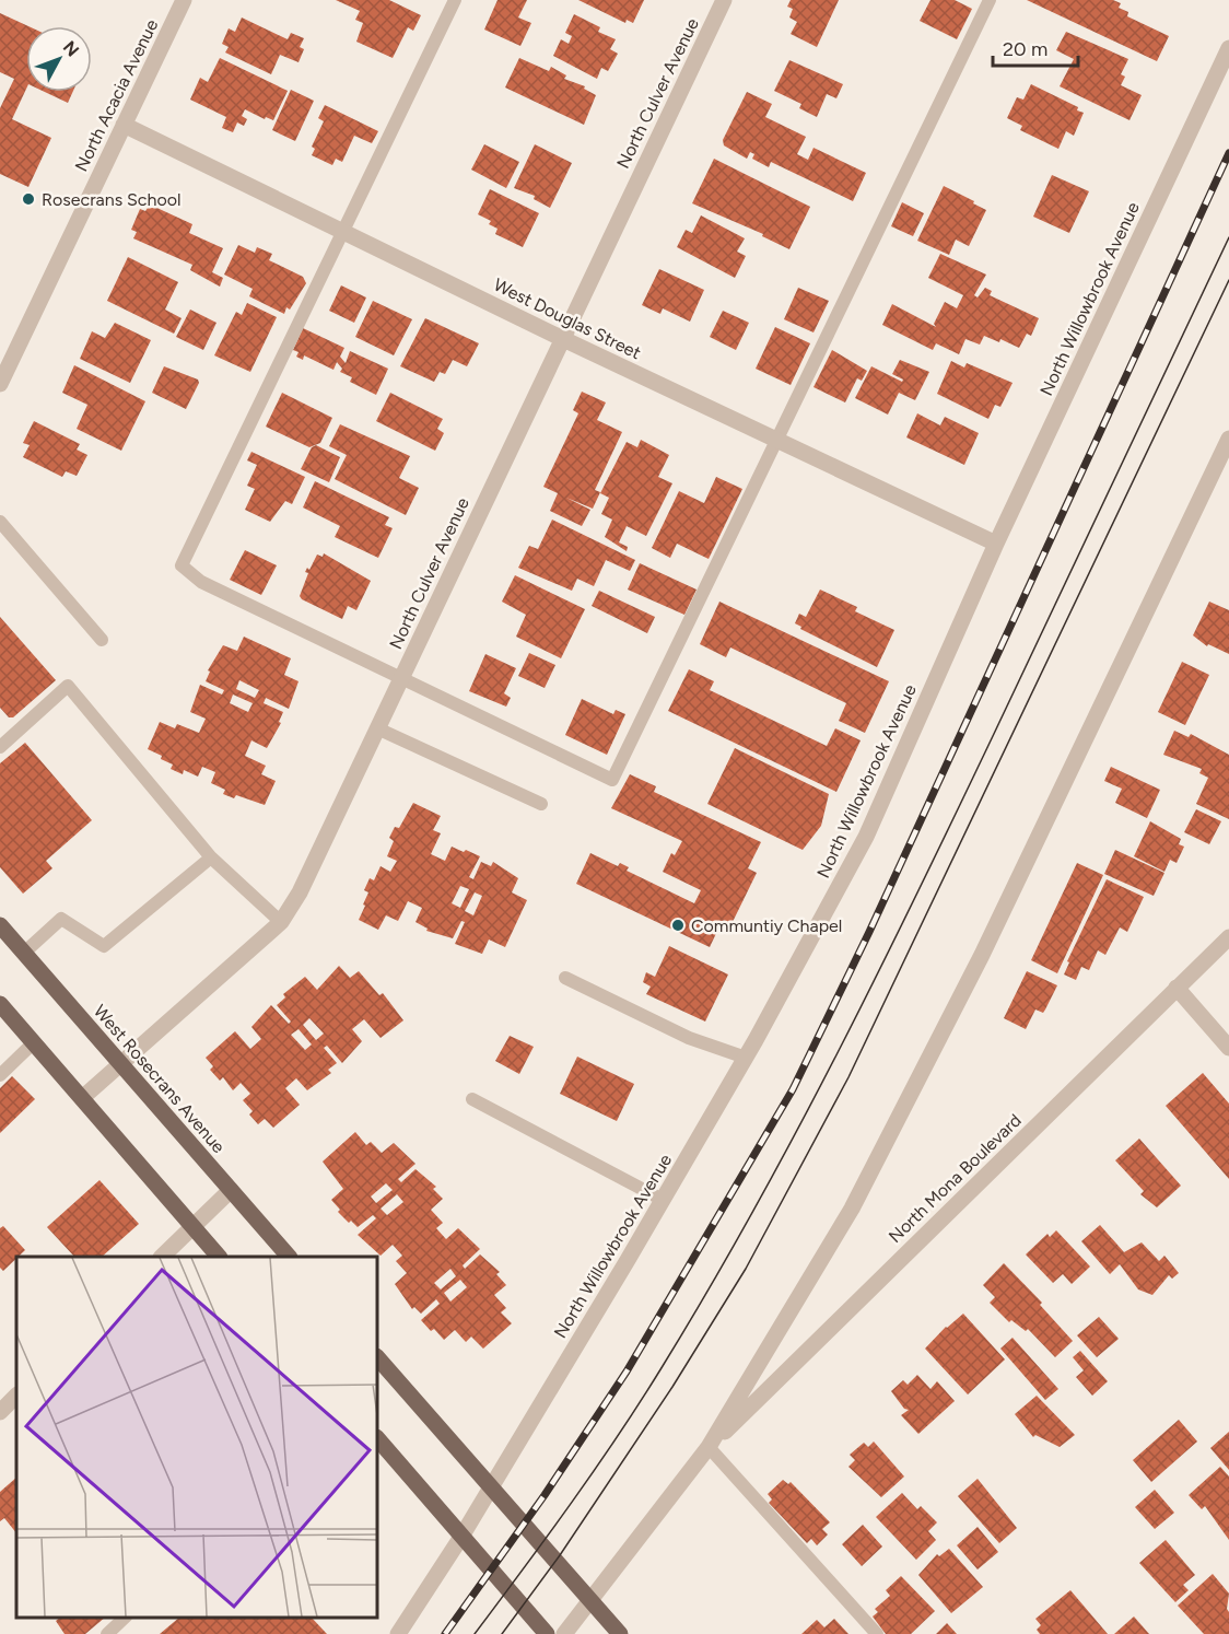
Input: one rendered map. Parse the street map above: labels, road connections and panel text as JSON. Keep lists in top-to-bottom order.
{
  "streets": {
    "main road": ["West Rosecrans Avenue"],
    "street": [
      "North Culver Avenue",
      "North Acacia Avenue",
      "North Willowbrook Avenue",
      "West Douglas Street",
      "North Mona Boulevard"
    ]
  },
  "crossings": [
    ["North Culver Avenue", "West Douglas Street"],
    ["North Culver Avenue", "West Rosecrans Avenue"],
    ["North Acacia Avenue", "West Douglas Street"],
    ["North Willowbrook Avenue", "West Douglas Street"]
  ],
  "places": ["Rosecrans School", "Communtiy Chapel"],
  "scale_bar": "20 m",
  "north": "top right"
}
